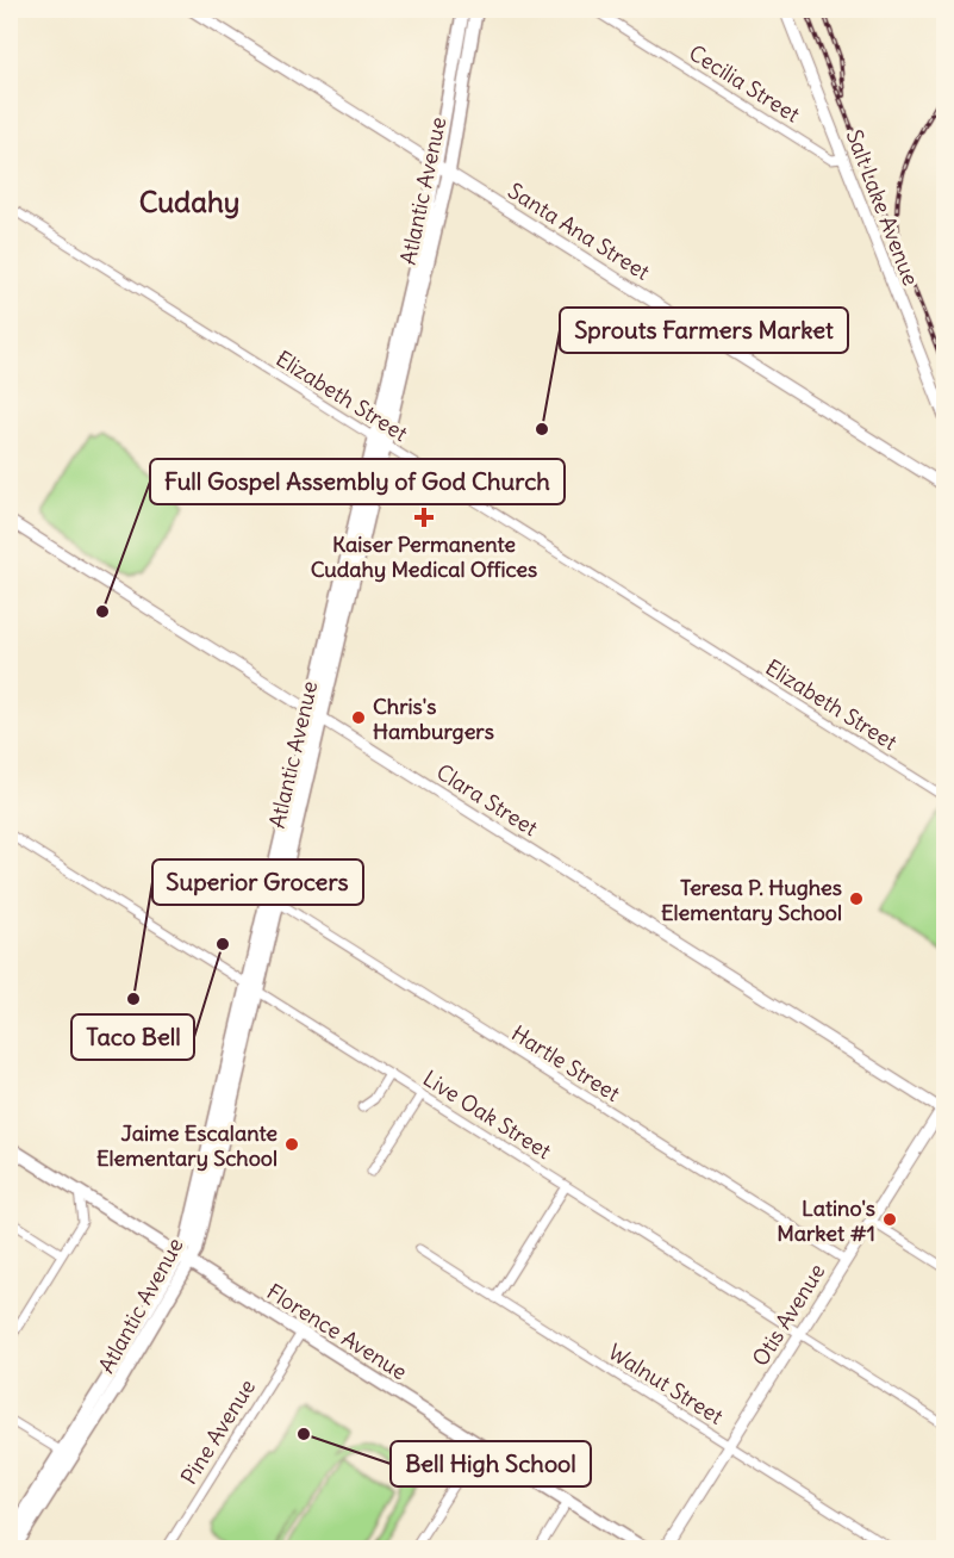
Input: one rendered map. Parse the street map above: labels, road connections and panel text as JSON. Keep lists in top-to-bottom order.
{
  "streets": {
    "main road": ["Atlantic Avenue", "Florence Avenue"],
    "street": [
      "Cecilia Street",
      "Salt Lake Avenue",
      "Santa Ana Street",
      "Elizabeth Street",
      "Clara Street",
      "Hartle Street",
      "Live Oak Street",
      "Otis Avenue",
      "Walnut Street",
      "Pine Avenue"
    ]
  },
  "crossings": [
    ["Cecilia Street", "Salt Lake Avenue"],
    ["Atlantic Avenue", "Santa Ana Street"],
    ["Atlantic Avenue", "Elizabeth Street"],
    ["Atlantic Avenue", "Clara Street"],
    ["Atlantic Avenue", "Hartle Street"],
    ["Atlantic Avenue", "Live Oak Street"],
    ["Atlantic Avenue", "Florence Avenue"],
    ["Clara Street", "Otis Avenue"],
    ["Hartle Street", "Otis Avenue"],
    ["Live Oak Street", "Otis Avenue"],
    ["Otis Avenue", "Walnut Street"],
    ["Florence Avenue", "Pine Avenue"]
  ],
  "districts": ["Cudahy"],
  "places": {
    "other": [
      "Sprouts Farmers Market",
      "Full Gospel Assembly of God Church",
      "Chris's Hamburgers",
      "Teresa P. Hughes Elementary School",
      "Taco Bell",
      "Superior Grocers",
      "Jaime Escalante Elementary School",
      "Latino's Market #1",
      "Bell High School"
    ],
    "health": ["Kaiser Permanente Cudahy Medical Offices"]
  }
}
